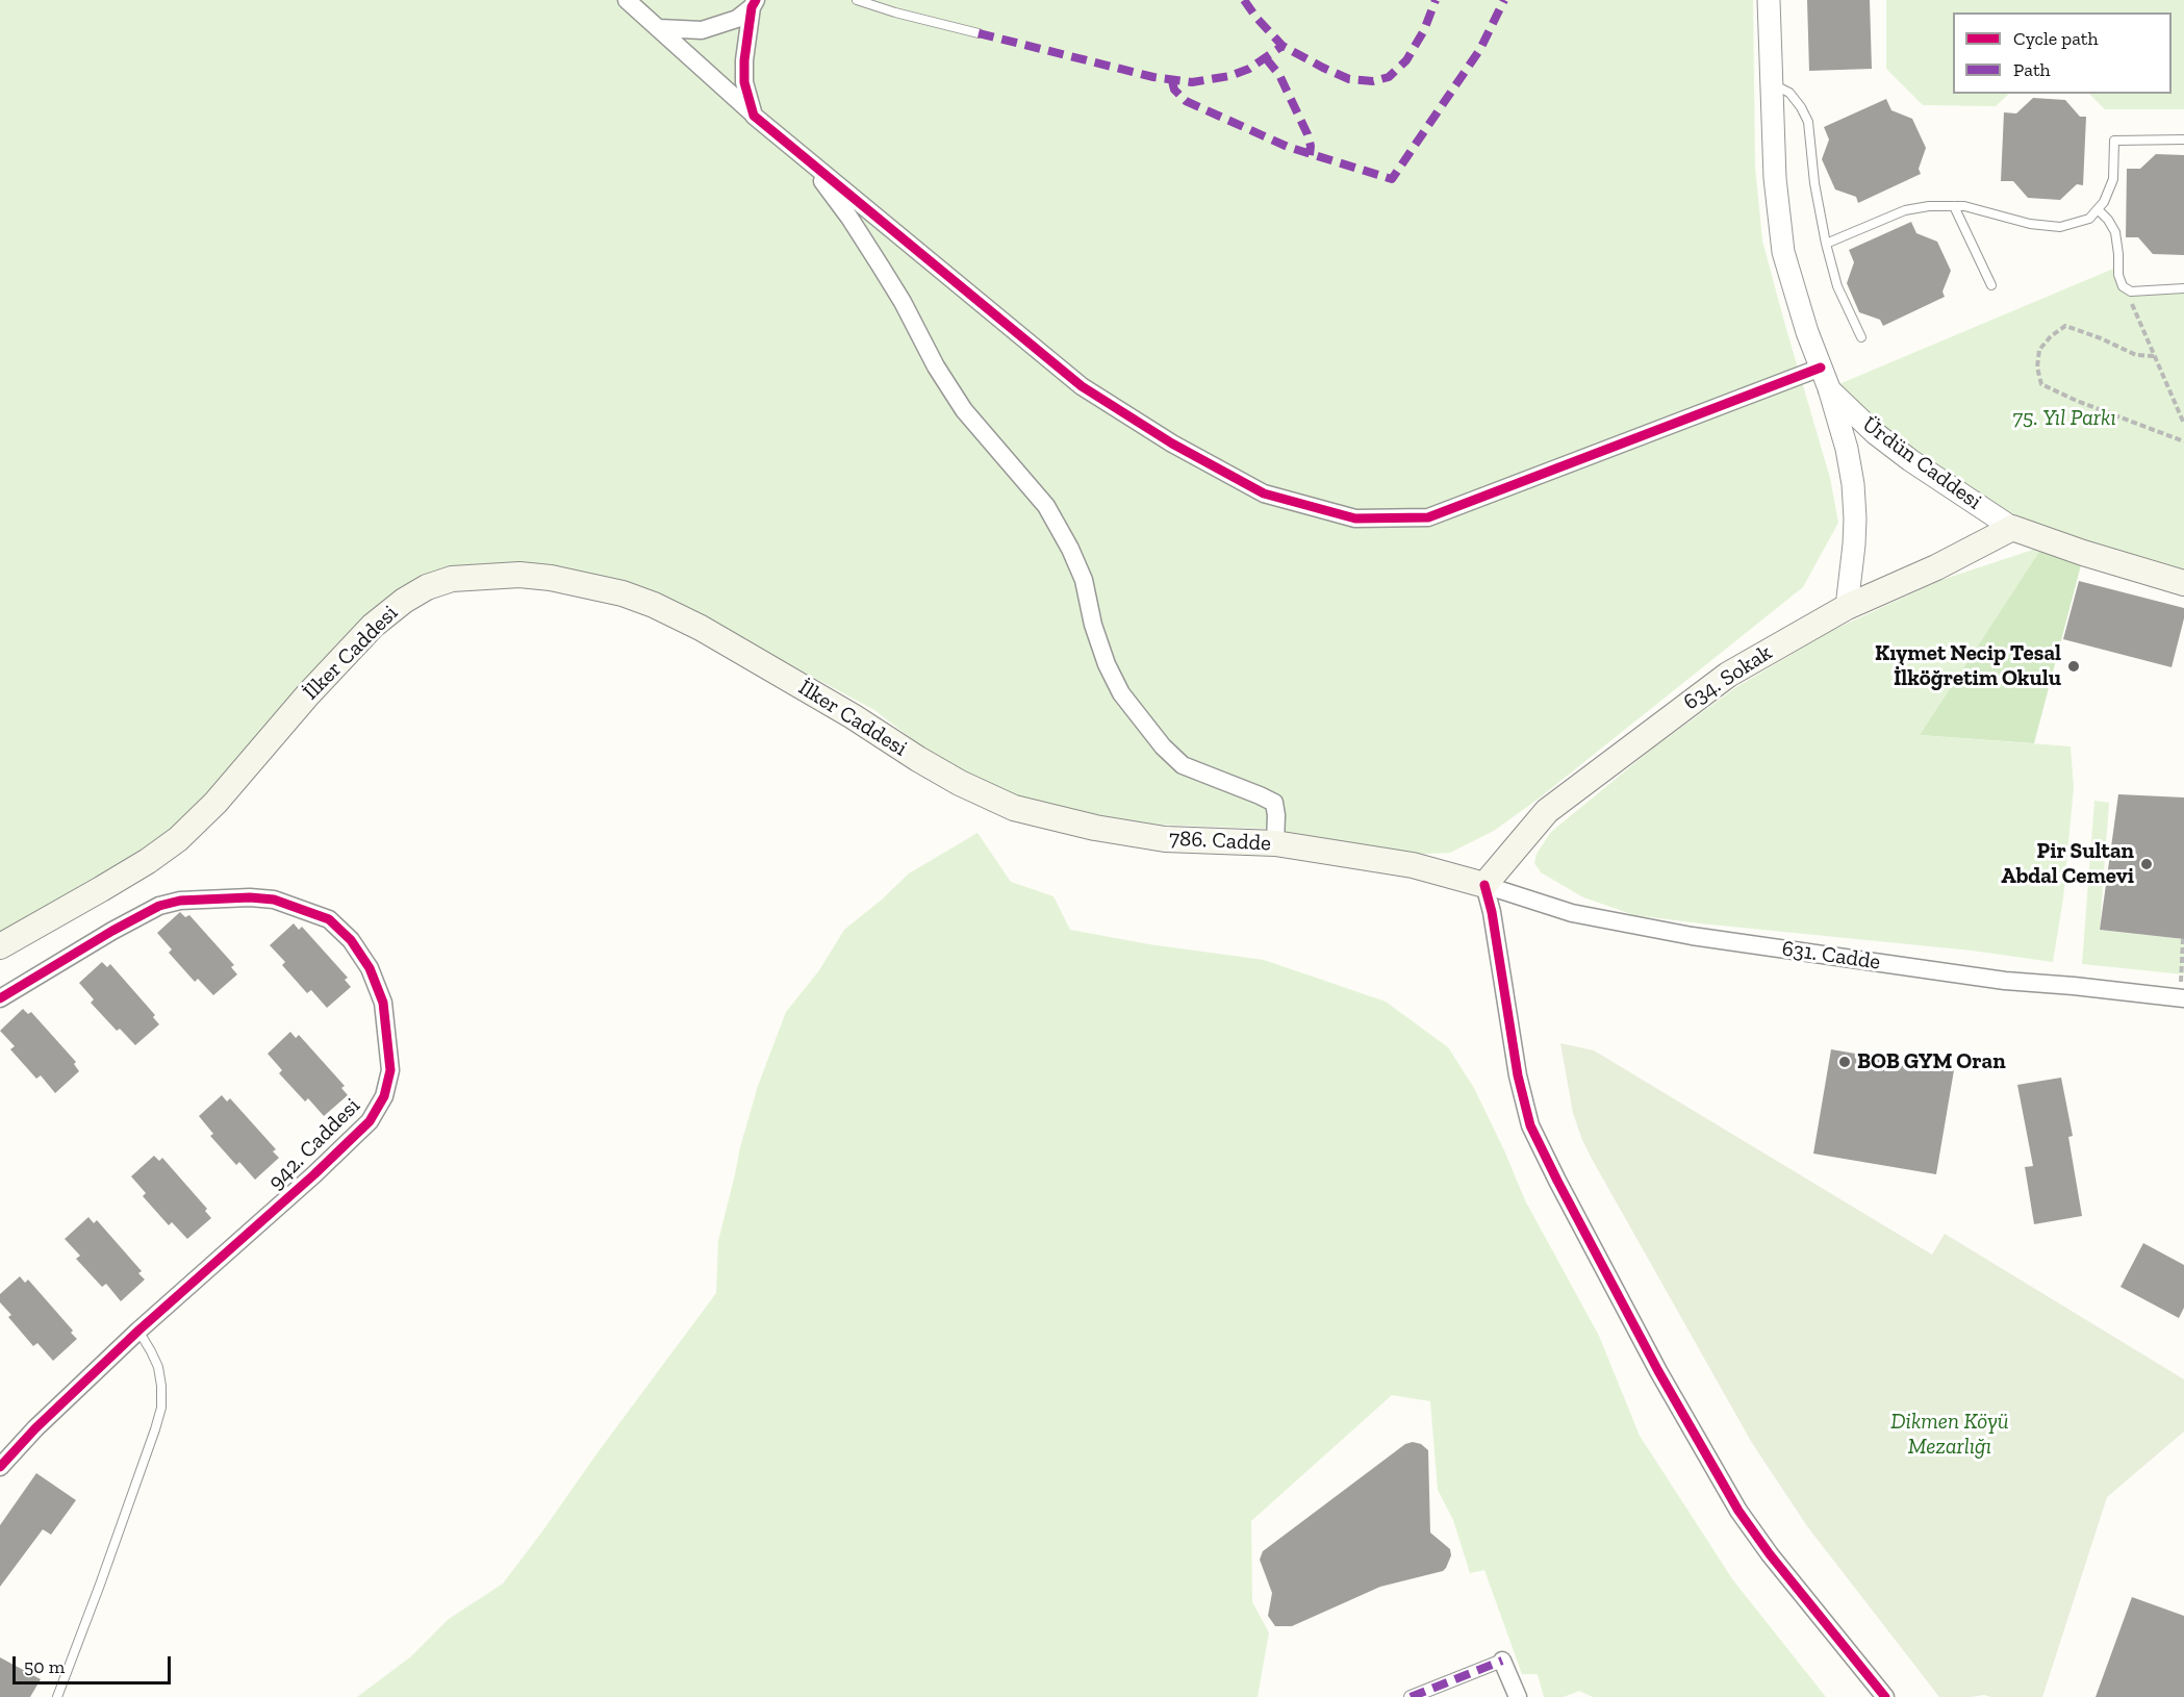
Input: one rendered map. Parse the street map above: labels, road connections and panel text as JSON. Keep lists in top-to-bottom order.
{
  "streets": {
    "main road": [
      "Ürdün Caddesi",
      "İlker Caddesi",
      "634. Sokak",
      "786. Cadde"
    ],
    "street": ["631. Cadde", "942. Caddesi"]
  },
  "crossings": [
    ["Ürdün Caddesi", "634. Sokak"],
    ["İlker Caddesi", "786. Cadde"],
    ["634. Sokak", "786. Cadde"],
    ["634. Sokak", "631. Cadde"],
    ["786. Cadde", "631. Cadde"]
  ],
  "parks": ["75. Yıl Parkı", "Dikmen Köyü Mezarlığı"],
  "places": ["Kıymet Necip Tesal İlköğretim Okulu", "Pir Sultan Abdal Cemevi", "BOB GYM Oran"],
  "legend": ["Cycle path", "Path"],
  "scale_bar": "50 m"
}
